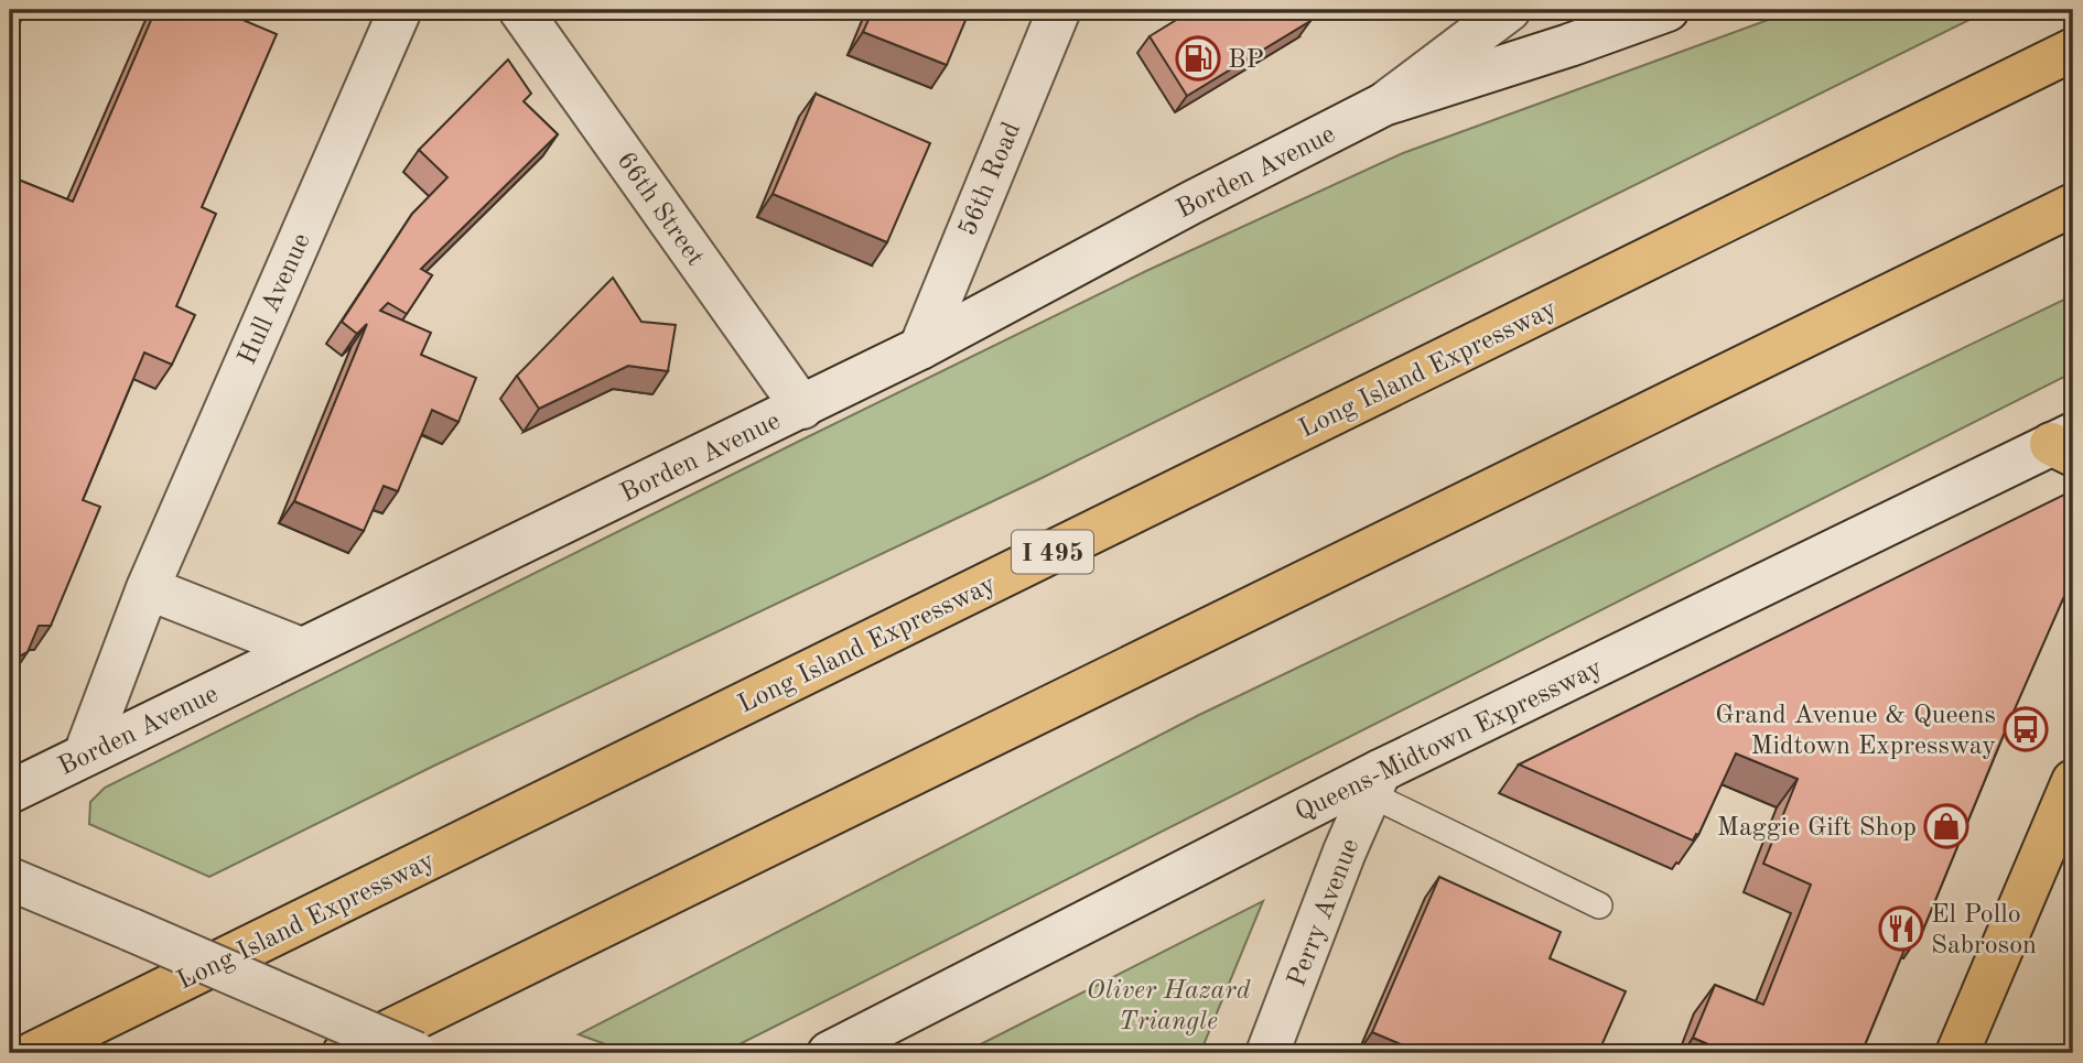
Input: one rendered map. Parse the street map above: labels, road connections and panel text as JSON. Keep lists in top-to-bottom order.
{
  "streets": {
    "main road": [
      "Borden Avenue",
      "56th Road",
      "66th Street",
      "Hull Avenue",
      "Long Island Expressway",
      "I 495",
      "Queens-Midtown Expressway",
      "Perry Avenue"
    ]
  },
  "crossings": [
    ["Borden Avenue", "56th Road"],
    ["Borden Avenue", "66th Street"],
    ["Borden Avenue", "Hull Avenue"],
    ["Queens-Midtown Expressway", "Perry Avenue"]
  ],
  "parks": ["Oliver Hazard Triangle"],
  "places": {
    "fuel station": ["BP"],
    "bus stop": ["Grand Avenue & Queens Midtown Expressway"],
    "shop": ["Maggie Gift Shop"],
    "restaurant": ["El Pollo Sabroson"]
  }
}
